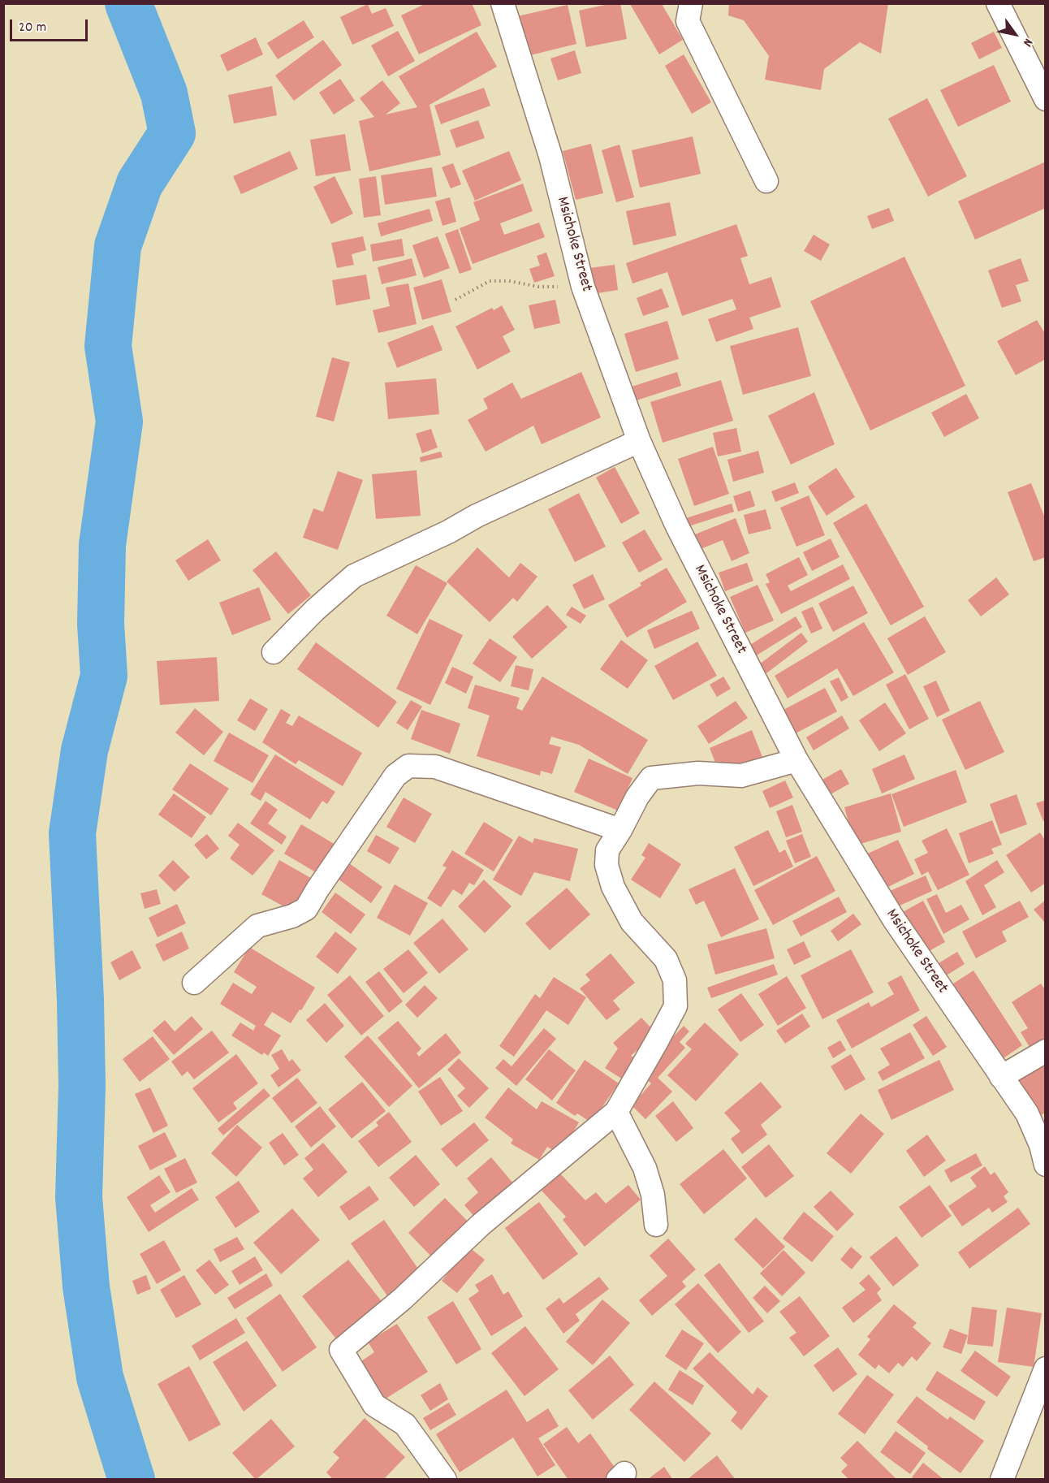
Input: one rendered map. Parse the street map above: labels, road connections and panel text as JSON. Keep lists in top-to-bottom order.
{
  "streets": {
    "street": ["Msichoke Street"]
  },
  "scale_bar": "20 m",
  "north": "bottom right"
}
